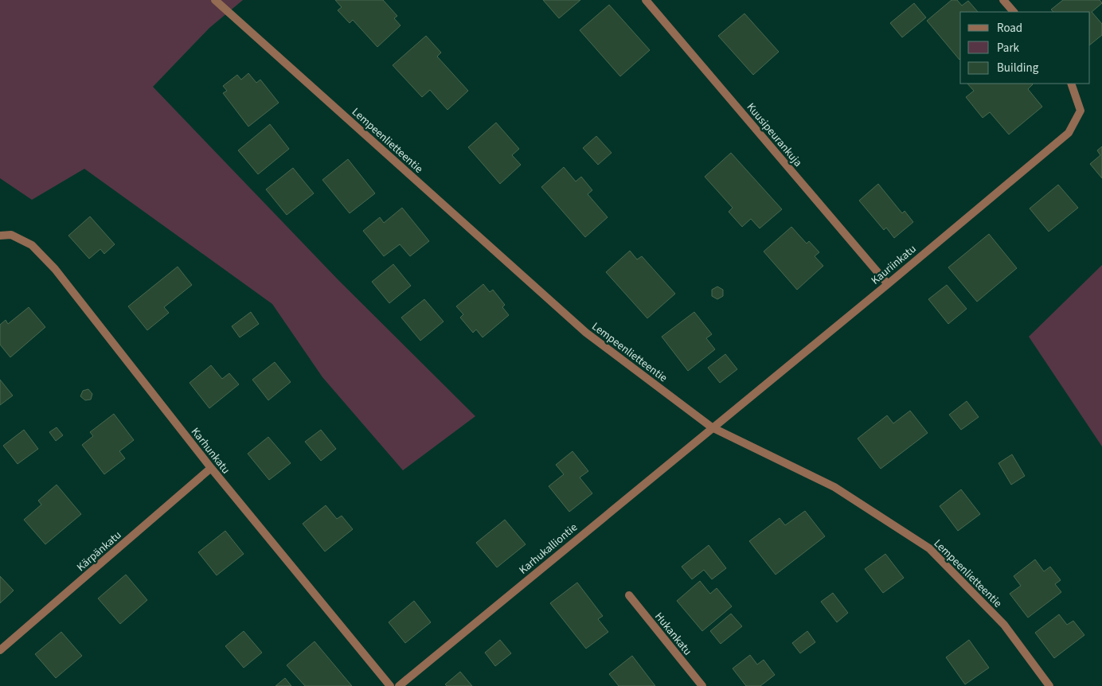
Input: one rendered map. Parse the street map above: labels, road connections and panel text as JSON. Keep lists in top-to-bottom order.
{
  "streets": {
    "street": [
      "Kuusipeurankuja",
      "Lempeenlietteentie",
      "Kauriinkatu",
      "Karhunkatu",
      "Karhukalliontie",
      "Kärpänkatu",
      "Hukankatu"
    ]
  },
  "crossings": [
    ["Kuusipeurankuja", "Kauriinkatu"],
    ["Lempeenlietteentie", "Kauriinkatu"],
    ["Lempeenlietteentie", "Karhukalliontie"],
    ["Kauriinkatu", "Karhukalliontie"],
    ["Karhunkatu", "Kärpänkatu"]
  ],
  "legend": ["Road", "Park", "Building"]
}
